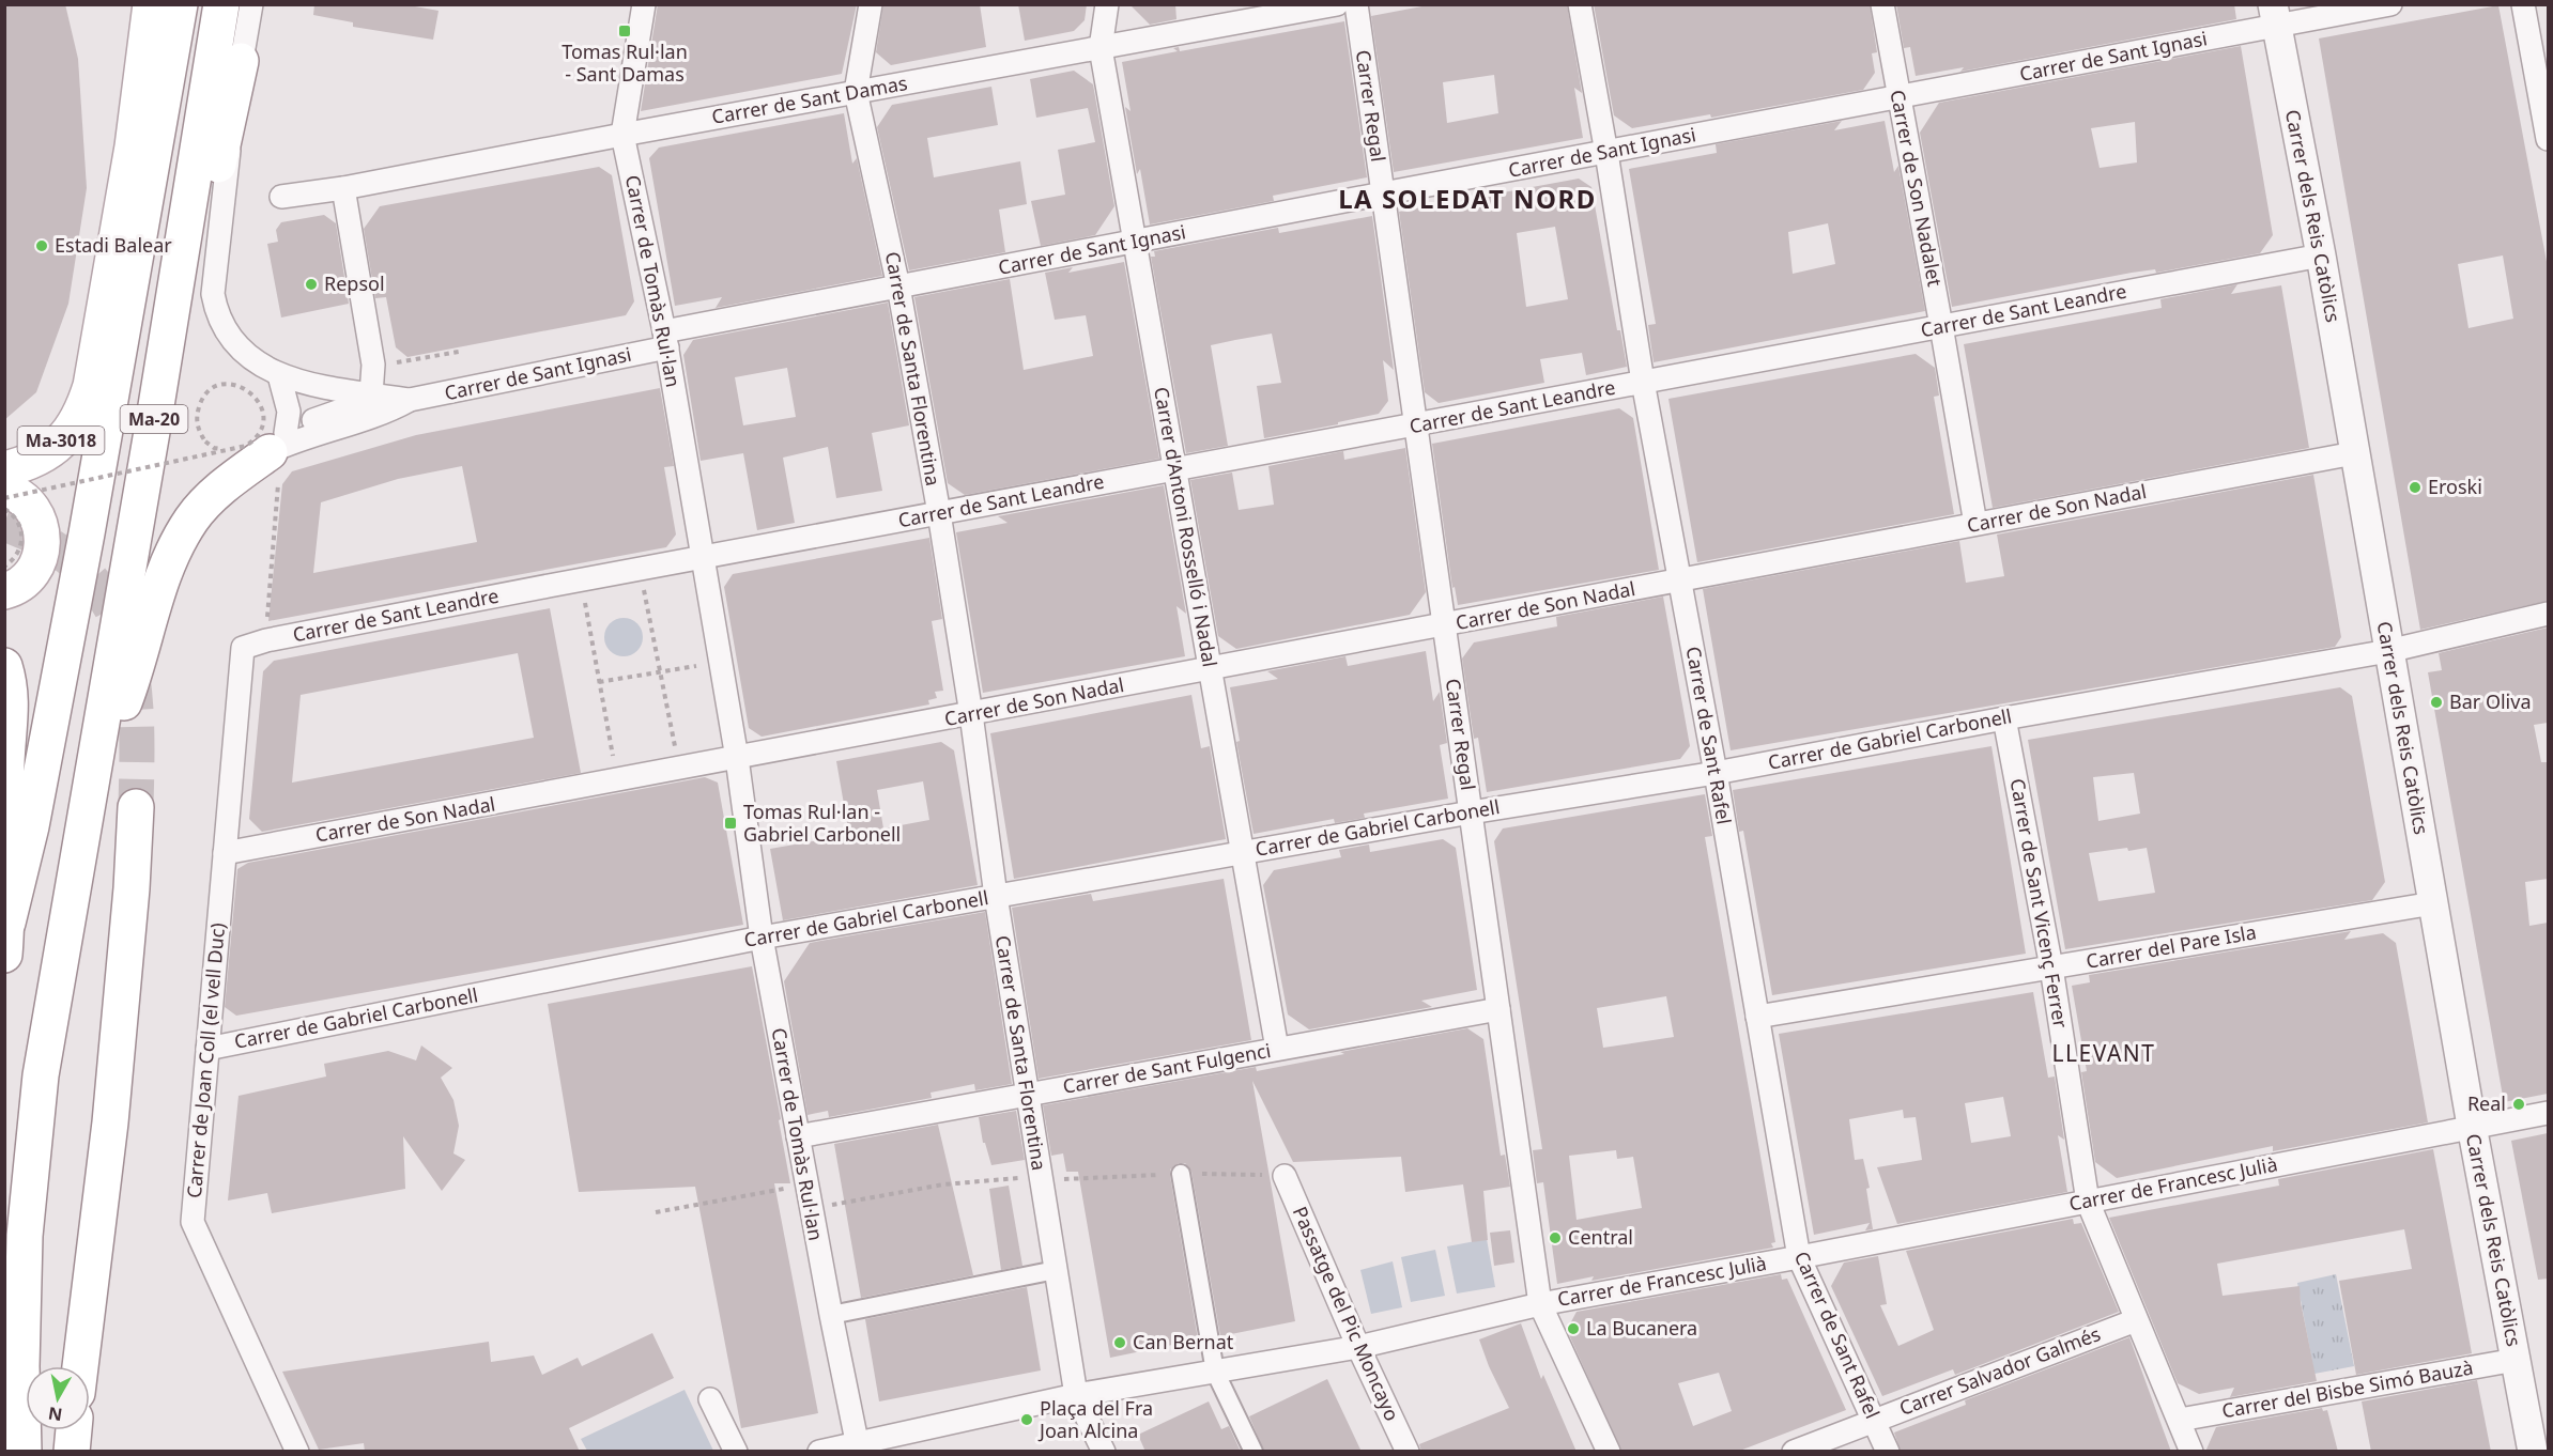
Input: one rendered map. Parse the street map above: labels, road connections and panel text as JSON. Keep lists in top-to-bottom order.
{
  "streets": {
    "main road": ["Ma-20", "Ma-3018"],
    "street": [
      "Carrer de Sant Ignasi",
      "Carrer de Sant Damas",
      "Carrer Regal",
      "Carrer de Son Nadalet",
      "Carrer dels Reis Catòlics",
      "Carrer de Tomàs Rul·lan",
      "Carrer de Sant Leandre",
      "Carrer de Santa Florentina",
      "Carrer de Son Nadal",
      "Carrer d'Antoni Rosselló i Nadal",
      "Carrer de Sant Rafel",
      "Carrer de Gabriel Carbonell",
      "Carrer de Sant Vicenç Ferrer",
      "Carrer del Pare Isla",
      "Carrer de Joan Coll (el vell Duc)",
      "Carrer de Sant Fulgenci",
      "Carrer de Francesc Julià",
      "Passatge del Pic Moncayo",
      "Carrer Salvador Galmés",
      "Carrer del Bisbe Simó Bauzà"
    ]
  },
  "crossings": [
    ["Carrer de Sant Ignasi", "Carrer Regal"],
    ["Carrer de Sant Ignasi", "Carrer de Son Nadalet"],
    ["Carrer de Sant Ignasi", "Carrer dels Reis Catòlics"],
    ["Carrer de Sant Ignasi", "Carrer de Tomàs Rul·lan"],
    ["Carrer de Sant Ignasi", "Carrer de Santa Florentina"],
    ["Carrer de Sant Ignasi", "Carrer d'Antoni Rosselló i Nadal"],
    ["Carrer de Sant Ignasi", "Carrer de Sant Rafel"],
    ["Carrer de Sant Damas", "Carrer de Tomàs Rul·lan"],
    ["Carrer de Sant Damas", "Carrer de Santa Florentina"],
    ["Carrer de Sant Damas", "Carrer d'Antoni Rosselló i Nadal"],
    ["Carrer Regal", "Carrer de Sant Leandre"],
    ["Carrer Regal", "Carrer de Son Nadal"],
    ["Carrer Regal", "Carrer de Gabriel Carbonell"],
    ["Carrer Regal", "Carrer de Sant Fulgenci"],
    ["Carrer Regal", "Carrer de Francesc Julià"],
    ["Carrer de Son Nadalet", "Carrer de Sant Leandre"],
    ["Carrer de Son Nadalet", "Carrer de Son Nadal"],
    ["Carrer dels Reis Catòlics", "Carrer de Sant Leandre"],
    ["Carrer dels Reis Catòlics", "Carrer de Son Nadal"],
    ["Carrer dels Reis Catòlics", "Carrer de Gabriel Carbonell"],
    ["Carrer dels Reis Catòlics", "Carrer del Pare Isla"],
    ["Carrer dels Reis Catòlics", "Carrer de Francesc Julià"],
    ["Carrer dels Reis Catòlics", "Carrer del Bisbe Simó Bauzà"],
    ["Carrer de Tomàs Rul·lan", "Carrer de Sant Leandre"],
    ["Carrer de Tomàs Rul·lan", "Carrer de Son Nadal"],
    ["Carrer de Tomàs Rul·lan", "Carrer de Gabriel Carbonell"],
    ["Carrer de Tomàs Rul·lan", "Carrer de Sant Fulgenci"],
    ["Carrer de Tomàs Rul·lan", "Carrer de Francesc Julià"],
    ["Carrer de Sant Leandre", "Carrer de Santa Florentina"],
    ["Carrer de Sant Leandre", "Carrer d'Antoni Rosselló i Nadal"],
    ["Carrer de Sant Leandre", "Carrer de Sant Rafel"],
    ["Carrer de Sant Leandre", "Carrer de Joan Coll (el vell Duc)"],
    ["Carrer de Santa Florentina", "Carrer de Son Nadal"],
    ["Carrer de Santa Florentina", "Carrer de Gabriel Carbonell"],
    ["Carrer de Santa Florentina", "Carrer de Sant Fulgenci"],
    ["Carrer de Santa Florentina", "Carrer de Francesc Julià"],
    ["Carrer de Son Nadal", "Carrer d'Antoni Rosselló i Nadal"],
    ["Carrer de Son Nadal", "Carrer de Sant Rafel"],
    ["Carrer de Son Nadal", "Carrer de Joan Coll (el vell Duc)"],
    ["Carrer d'Antoni Rosselló i Nadal", "Carrer de Gabriel Carbonell"],
    ["Carrer d'Antoni Rosselló i Nadal", "Carrer de Sant Fulgenci"],
    ["Carrer de Sant Rafel", "Carrer de Gabriel Carbonell"],
    ["Carrer de Sant Rafel", "Carrer del Pare Isla"],
    ["Carrer de Sant Rafel", "Carrer de Francesc Julià"],
    ["Carrer de Sant Rafel", "Carrer Salvador Galmés"],
    ["Carrer de Gabriel Carbonell", "Carrer de Sant Vicenç Ferrer"],
    ["Carrer de Gabriel Carbonell", "Carrer de Joan Coll (el vell Duc)"],
    ["Carrer de Sant Vicenç Ferrer", "Carrer del Pare Isla"],
    ["Carrer de Sant Vicenç Ferrer", "Carrer de Francesc Julià"],
    ["Carrer de Sant Vicenç Ferrer", "Carrer Salvador Galmés"],
    ["Carrer de Sant Vicenç Ferrer", "Carrer del Bisbe Simó Bauzà"],
    ["Carrer de Francesc Julià", "Passatge del Pic Moncayo"]
  ],
  "districts": ["LA SOLEDAT NORD", "LLEVANT"],
  "places": {
    "transit": ["Tomas Rul·lan - Sant Damas", "Tomas Rul·lan - Gabriel Carbonell"],
    "other": [
      "Estadi Balear",
      "Repsol",
      "Eroski",
      "Bar Oliva",
      "Real",
      "Central",
      "La Bucanera",
      "Can Bernat",
      "Plaça del Fra Joan Alcina"
    ]
  },
  "north": "bottom"
}
